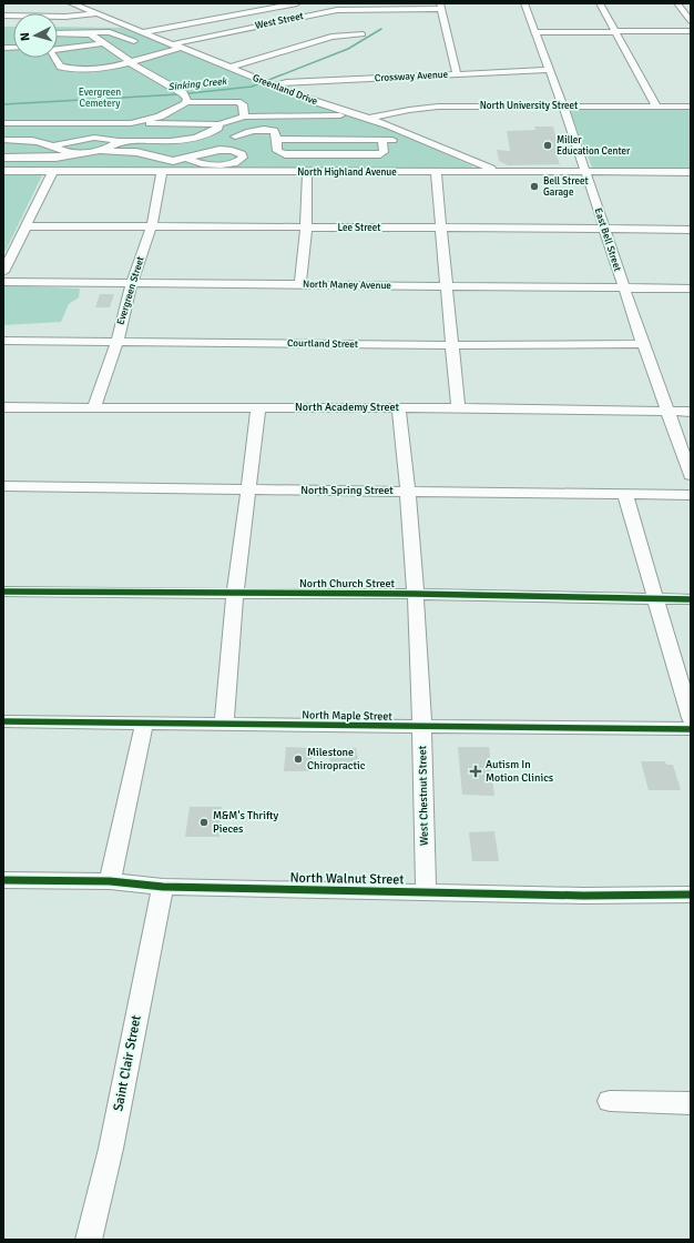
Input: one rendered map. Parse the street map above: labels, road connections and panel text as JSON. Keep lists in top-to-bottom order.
{
  "streets": {
    "street": [
      "West Street",
      "Crossway Avenue",
      "Greenland Drive",
      "North University Street",
      "North Highland Avenue",
      "Lee Street",
      "East Bell Street",
      "North Maney Avenue",
      "Evergreen Street",
      "Courtland Street",
      "North Academy Street",
      "North Spring Street",
      "North Church Street",
      "North Maple Street",
      "West Chestnut Street",
      "North Walnut Street",
      "Saint Clair Street"
    ]
  },
  "crossings": [
    ["West Street", "Greenland Drive"],
    ["Crossway Avenue", "Greenland Drive"],
    ["Crossway Avenue", "East Bell Street"],
    ["Greenland Drive", "North University Street"],
    ["Greenland Drive", "North Highland Avenue"],
    ["North University Street", "East Bell Street"],
    ["North Highland Avenue", "East Bell Street"],
    ["North Highland Avenue", "Evergreen Street"],
    ["Lee Street", "East Bell Street"],
    ["Lee Street", "Evergreen Street"],
    ["East Bell Street", "North Maney Avenue"],
    ["East Bell Street", "Courtland Street"],
    ["East Bell Street", "North Academy Street"],
    ["North Maney Avenue", "Evergreen Street"],
    ["Evergreen Street", "Courtland Street"],
    ["Evergreen Street", "North Academy Street"],
    ["North Academy Street", "West Chestnut Street"],
    ["North Spring Street", "West Chestnut Street"],
    ["North Church Street", "West Chestnut Street"],
    ["North Maple Street", "West Chestnut Street"],
    ["West Chestnut Street", "North Walnut Street"],
    ["North Walnut Street", "Saint Clair Street"]
  ],
  "water": ["Sinking Creek"],
  "parks": ["Evergreen Cemetery"],
  "places": {
    "other": [
      "Miller Education Center",
      "Bell Street Garage",
      "Milestone Chiropractic",
      "M&M's Thrifty Pieces"
    ],
    "health": ["Autism In Motion Clinics"]
  },
  "north": "left"
}
